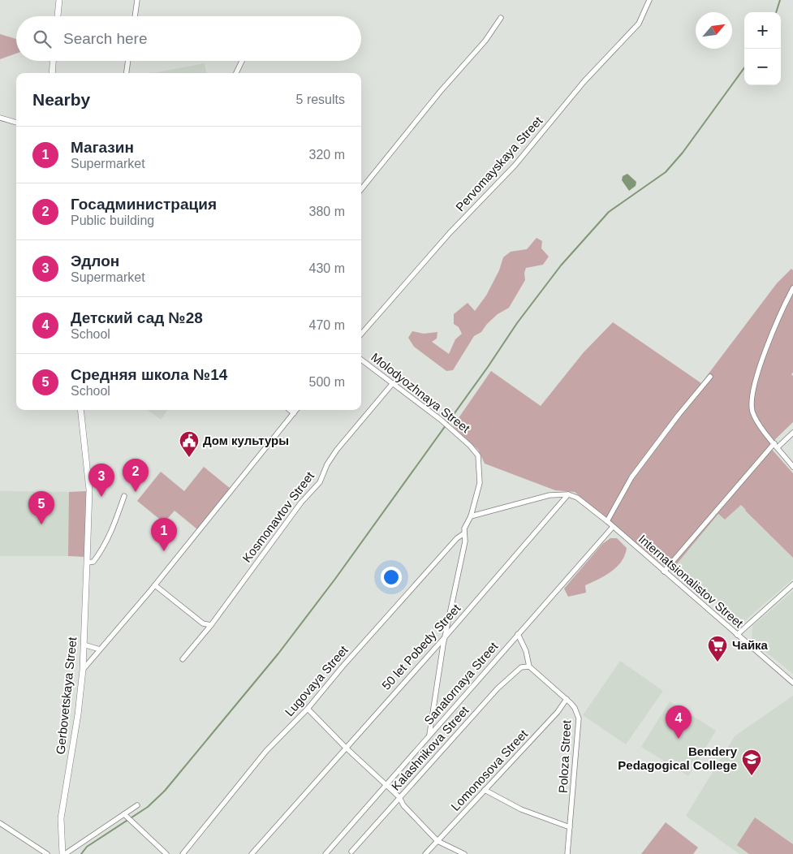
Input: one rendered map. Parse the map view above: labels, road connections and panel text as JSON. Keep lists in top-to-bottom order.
{
  "streets": {
    "street": [
      "Pervomayskaya Street",
      "Molodyozhnaya Street",
      "Kosmonavtov Street",
      "Internatsionalistov Street",
      "50 let Pobedy Street",
      "Lugovaya Street",
      "Sanatornaya Street",
      "Gerbovetskaya Street",
      "Kalashnikova Street",
      "Poloza Street",
      "Lomonosova Street"
    ]
  },
  "crossings": [
    ["Molodyozhnaya Street", "Kosmonavtov Street"],
    ["Molodyozhnaya Street", "Lugovaya Street"],
    ["Internatsionalistov Street", "Sanatornaya Street"],
    ["Kalashnikova Street", "Poloza Street"],
    ["Poloza Street", "Lomonosova Street"]
  ],
  "places": {
    "public building": ["Дом культуры"],
    "supermarket": ["Чайка"],
    "school or university": ["Bendery Pedagogical College"]
  },
  "north": "top right",
  "page": {
    "map_buttons": ["+", "−"],
    "search": "Search here",
    "heading": ["Nearby", "5 results"],
    "list": [
      {
        "mark": "1",
        "name": "Магазин",
        "note": "Supermarket",
        "value": "320 m"
      },
      {
        "mark": "2",
        "name": "Госадминистрация",
        "note": "Public building",
        "value": "380 m"
      },
      {
        "mark": "3",
        "name": "Эдлон",
        "note": "Supermarket",
        "value": "430 m"
      },
      {
        "mark": "4",
        "name": "Детский сад №28",
        "note": "School",
        "value": "470 m"
      },
      {
        "mark": "5",
        "name": "Средняя школа №14",
        "note": "School",
        "value": "500 m"
      }
    ],
    "pins": [
      "2",
      "3",
      "5",
      "1",
      "4"
    ]
  }
}
